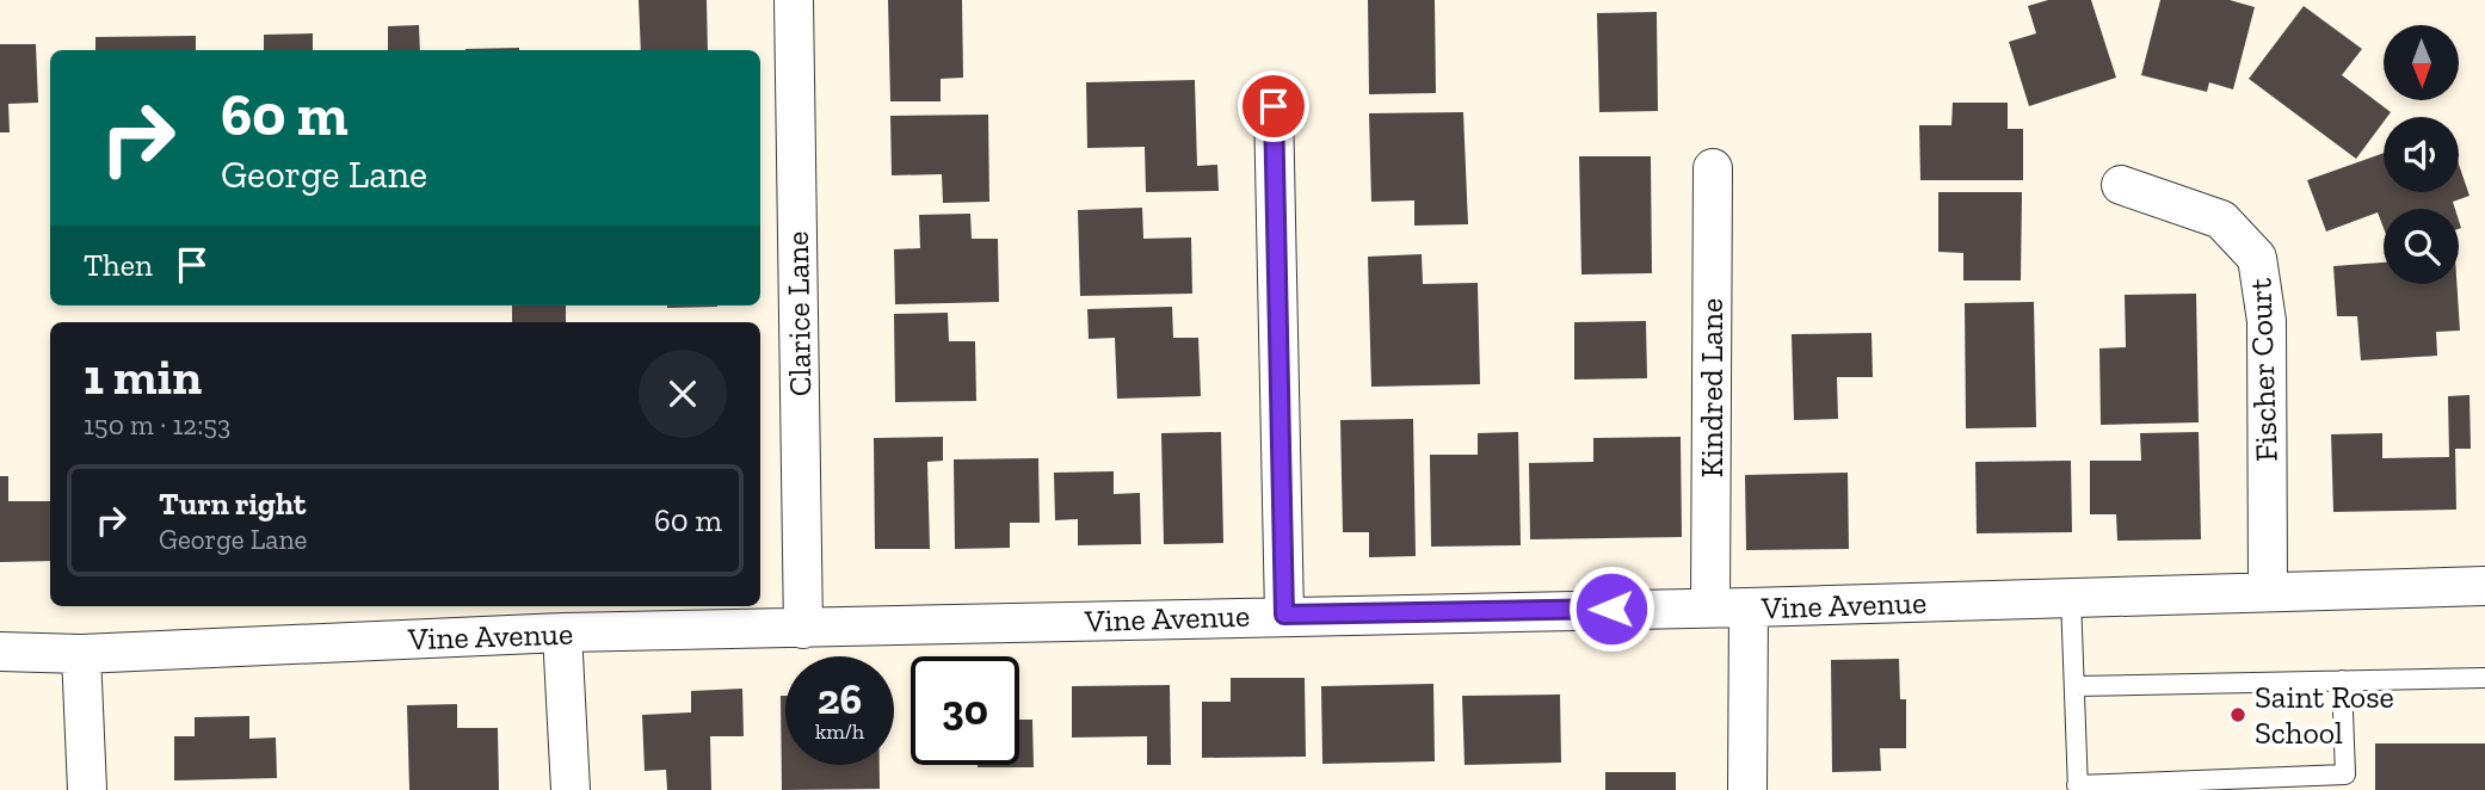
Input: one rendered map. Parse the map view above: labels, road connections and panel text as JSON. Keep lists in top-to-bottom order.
{
  "streets": {
    "street": [
      "Clarice Lane",
      "Fischer Court",
      "Kindred Lane",
      "Vine Avenue"
    ]
  },
  "crossings": [
    ["Clarice Lane", "Vine Avenue"],
    ["Fischer Court", "Vine Avenue"],
    ["Kindred Lane", "Vine Avenue"]
  ],
  "places": ["Saint Rose School"],
  "north": "bottom",
  "page": {
    "turn": ["60 m", "George Lane"],
    "then": "Then",
    "heading": ["1 min", "150 m · 12:53"],
    "list": [
      {
        "name": "Turn right",
        "note": "George Lane",
        "value": "60 m"
      }
    ],
    "speed": "26 km/h",
    "limit": "30"
  }
}
